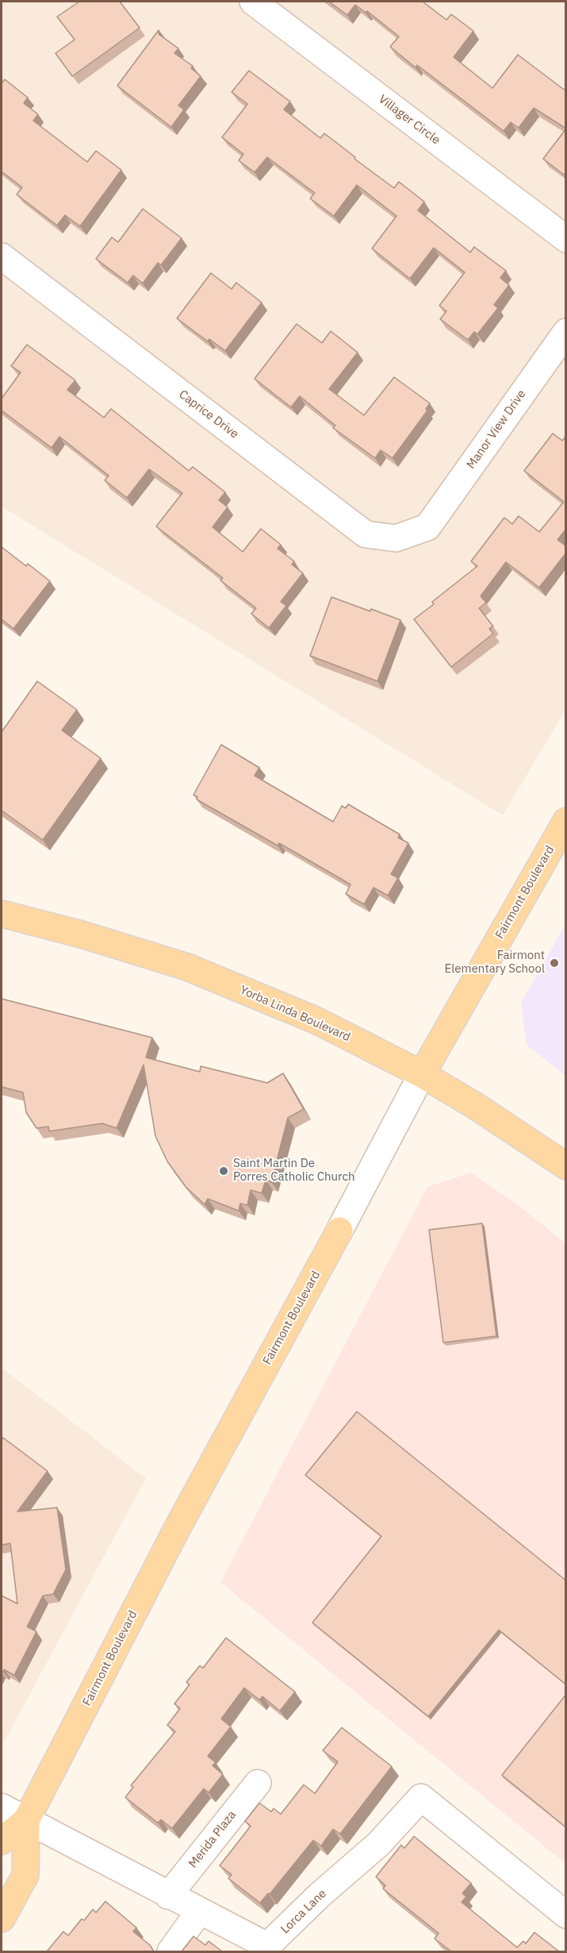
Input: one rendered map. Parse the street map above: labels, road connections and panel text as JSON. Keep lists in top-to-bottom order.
{
  "streets": {
    "main road": ["Fairmont Boulevard", "Yorba Linda Boulevard"],
    "street": [
      "Villager Circle",
      "Caprice Drive",
      "Manor View Drive",
      "Merida Plaza",
      "Lorca Lane"
    ]
  },
  "crossings": [
    ["Caprice Drive", "Manor View Drive"],
    ["Fairmont Boulevard", "Yorba Linda Boulevard"],
    ["Fairmont Boulevard", "Lorca Lane"],
    ["Merida Plaza", "Lorca Lane"]
  ],
  "places": ["Fairmont Elementary School", "Saint Martin De Porres Catholic Church"]
}
